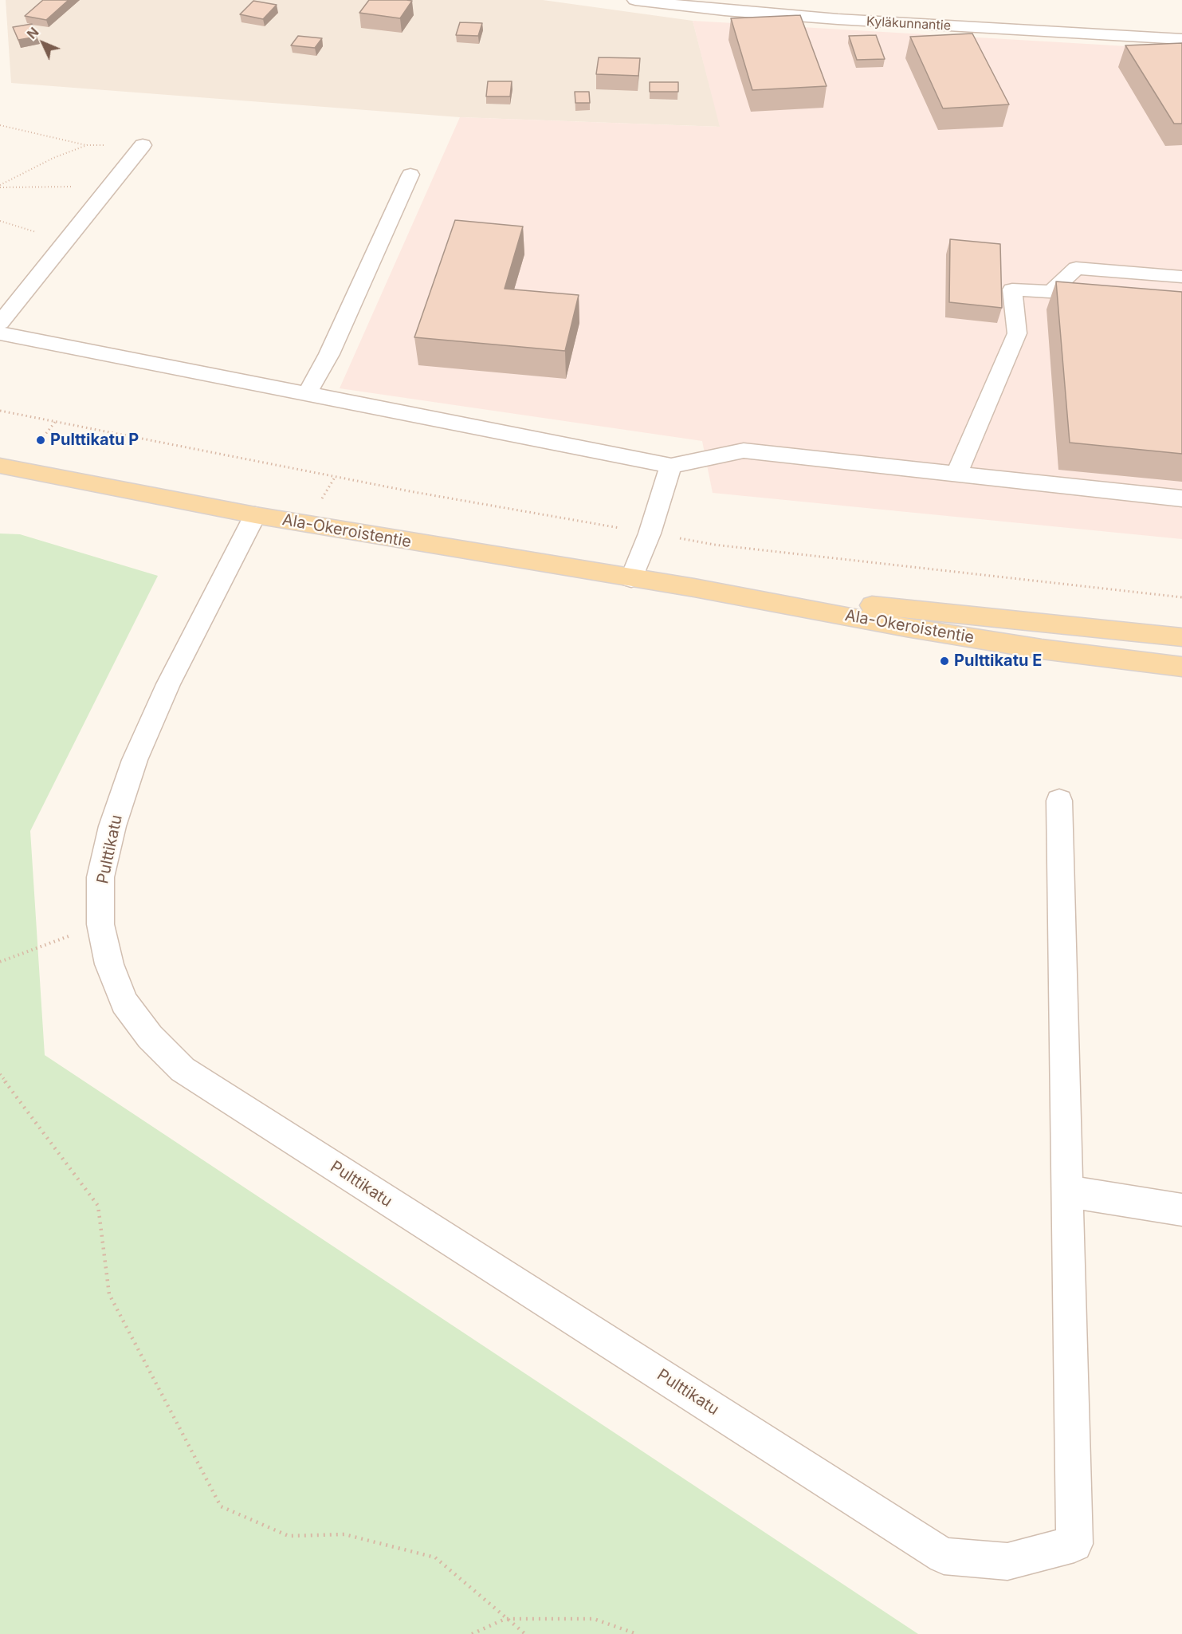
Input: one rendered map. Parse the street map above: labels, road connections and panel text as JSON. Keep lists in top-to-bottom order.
{
  "streets": {
    "main road": ["Ala-Okeroistentie"],
    "street": ["Kyläkunnantie", "Pulttikatu"]
  },
  "crossings": [
    ["Ala-Okeroistentie", "Pulttikatu"]
  ],
  "places": ["Pulttikatu P", "Pulttikatu E"],
  "north": "top left"
}
